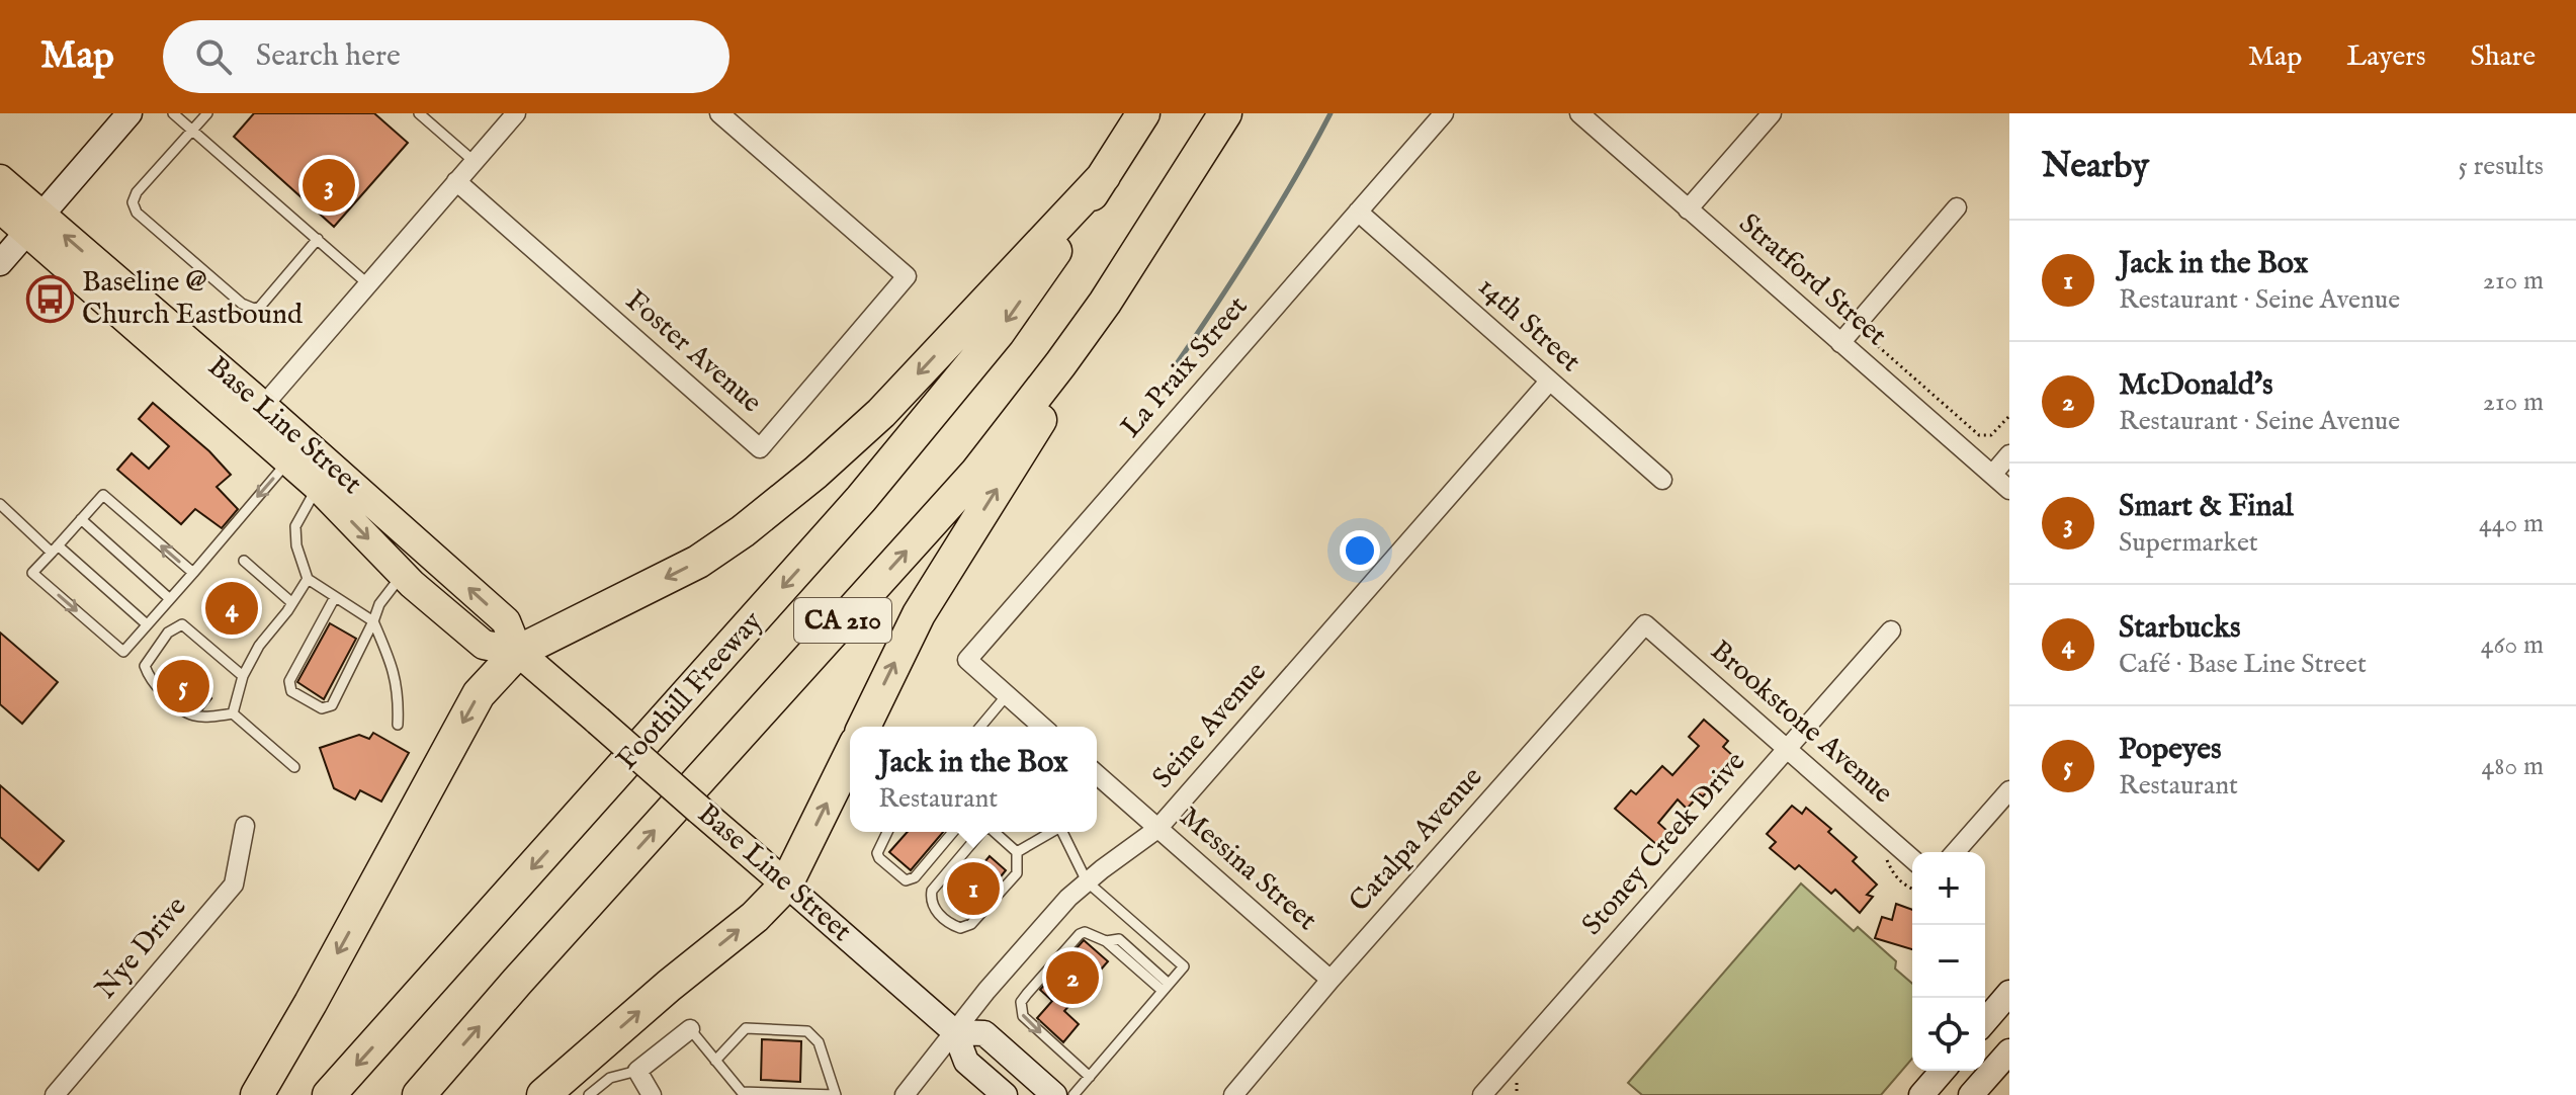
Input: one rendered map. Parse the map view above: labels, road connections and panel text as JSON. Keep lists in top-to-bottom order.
{
  "streets": {
    "highway": ["CA 210", "Foothill Freeway"],
    "main road": ["Base Line Street"],
    "street": [
      "Stratford Street",
      "14th Street",
      "Foster Avenue",
      "La Praix Street",
      "Brookstone Avenue",
      "Seine Avenue",
      "Catalpa Avenue",
      "Stoney Creek Drive",
      "Messina Street",
      "Nye Drive"
    ]
  },
  "crossings": [
    ["14th Street", "La Praix Street"],
    ["14th Street", "Seine Avenue"],
    ["Base Line Street", "Seine Avenue"],
    ["Brookstone Avenue", "Catalpa Avenue"],
    ["Brookstone Avenue", "Stoney Creek Drive"],
    ["Seine Avenue", "Messina Street"],
    ["Catalpa Avenue", "Messina Street"]
  ],
  "places": {
    "bus stop": ["Baseline @ Church Eastbound"]
  },
  "page": {
    "header": "Map",
    "search": "Search here",
    "nav": ["Map", "Layers", "Share"],
    "heading": ["Nearby", "5 results"],
    "pins": [
      "3",
      "4",
      "5",
      "1",
      "2"
    ],
    "list": [
      {
        "mark": "1",
        "name": "Jack in the Box",
        "note": "Restaurant · Seine Avenue",
        "value": "210 m"
      },
      {
        "mark": "2",
        "name": "McDonald's",
        "note": "Restaurant · Seine Avenue",
        "value": "210 m"
      },
      {
        "mark": "3",
        "name": "Smart & Final",
        "note": "Supermarket",
        "value": "440 m"
      },
      {
        "mark": "4",
        "name": "Starbucks",
        "note": "Café · Base Line Street",
        "value": "460 m"
      },
      {
        "mark": "5",
        "name": "Popeyes",
        "note": "Restaurant",
        "value": "480 m"
      }
    ],
    "popup": ["Jack in the Box", "Restaurant"],
    "map_buttons": ["+", "−"]
  }
}
